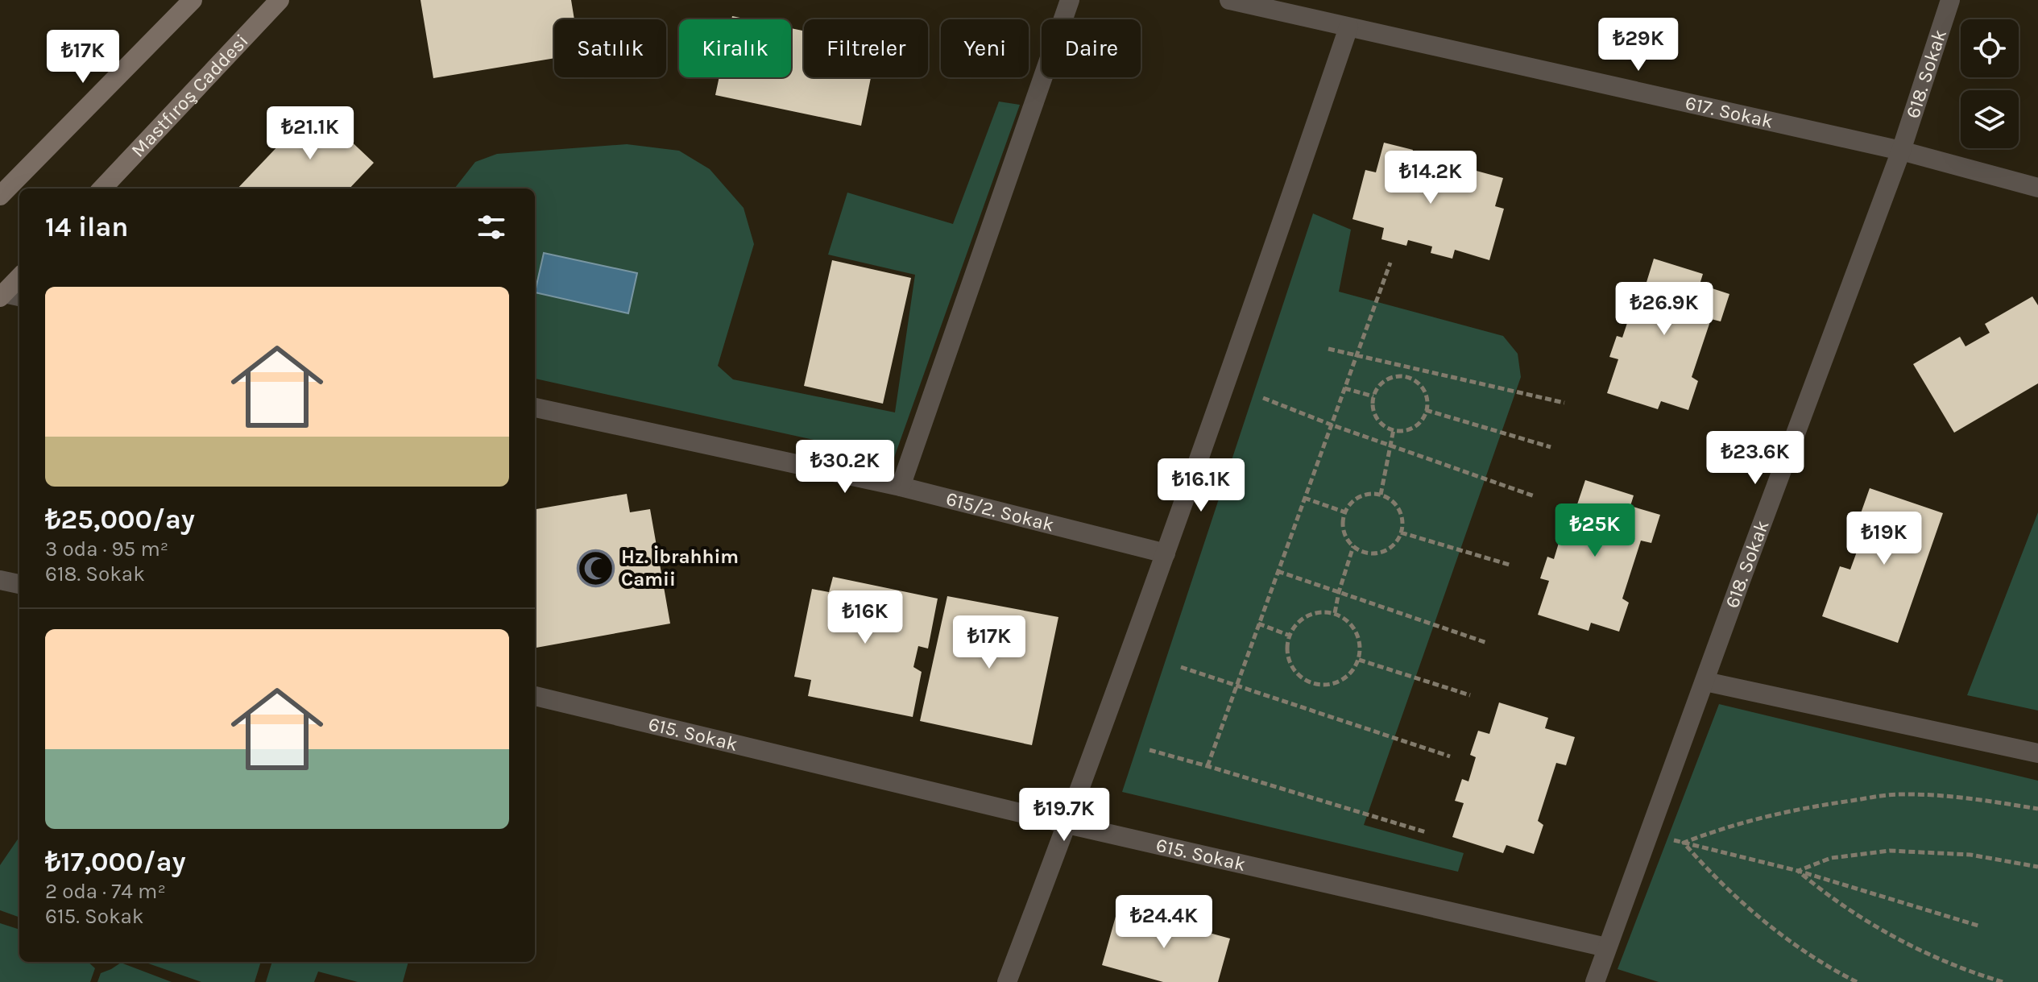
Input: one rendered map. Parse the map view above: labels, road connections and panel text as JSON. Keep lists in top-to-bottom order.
{
  "streets": {
    "main road": ["Mastfıroş Caddesi"],
    "street": [
      "618. Sokak",
      "617. Sokak",
      "615/2. Sokak",
      "615. Sokak"
    ]
  },
  "crossings": [
    ["618. Sokak", "617. Sokak"],
    ["618. Sokak", "615. Sokak"]
  ],
  "places": {
    "mosque": ["Hz. İbrahhim Camii"]
  },
  "page": {
    "price": [
      "₺29K",
      "₺17K",
      "₺21.1K",
      "₺14.2K",
      "₺26.9K",
      "₺23.6K",
      "₺30.2K",
      "₺16.1K",
      "₺25K",
      "₺19K",
      "₺16K",
      "₺17K",
      "₺19.7K",
      "₺24.4K"
    ],
    "chip": [
      "Satılık",
      "Kiralık",
      "Filtreler",
      "Yeni",
      "Daire"
    ],
    "heading": "14 ilan",
    "list": [
      {
        "name": "₺25,000/ay",
        "note": "3 oda · 95 m² · 618. Sokak"
      },
      {
        "name": "₺17,000/ay",
        "note": "2 oda · 74 m² · 615. Sokak"
      }
    ]
  }
}
